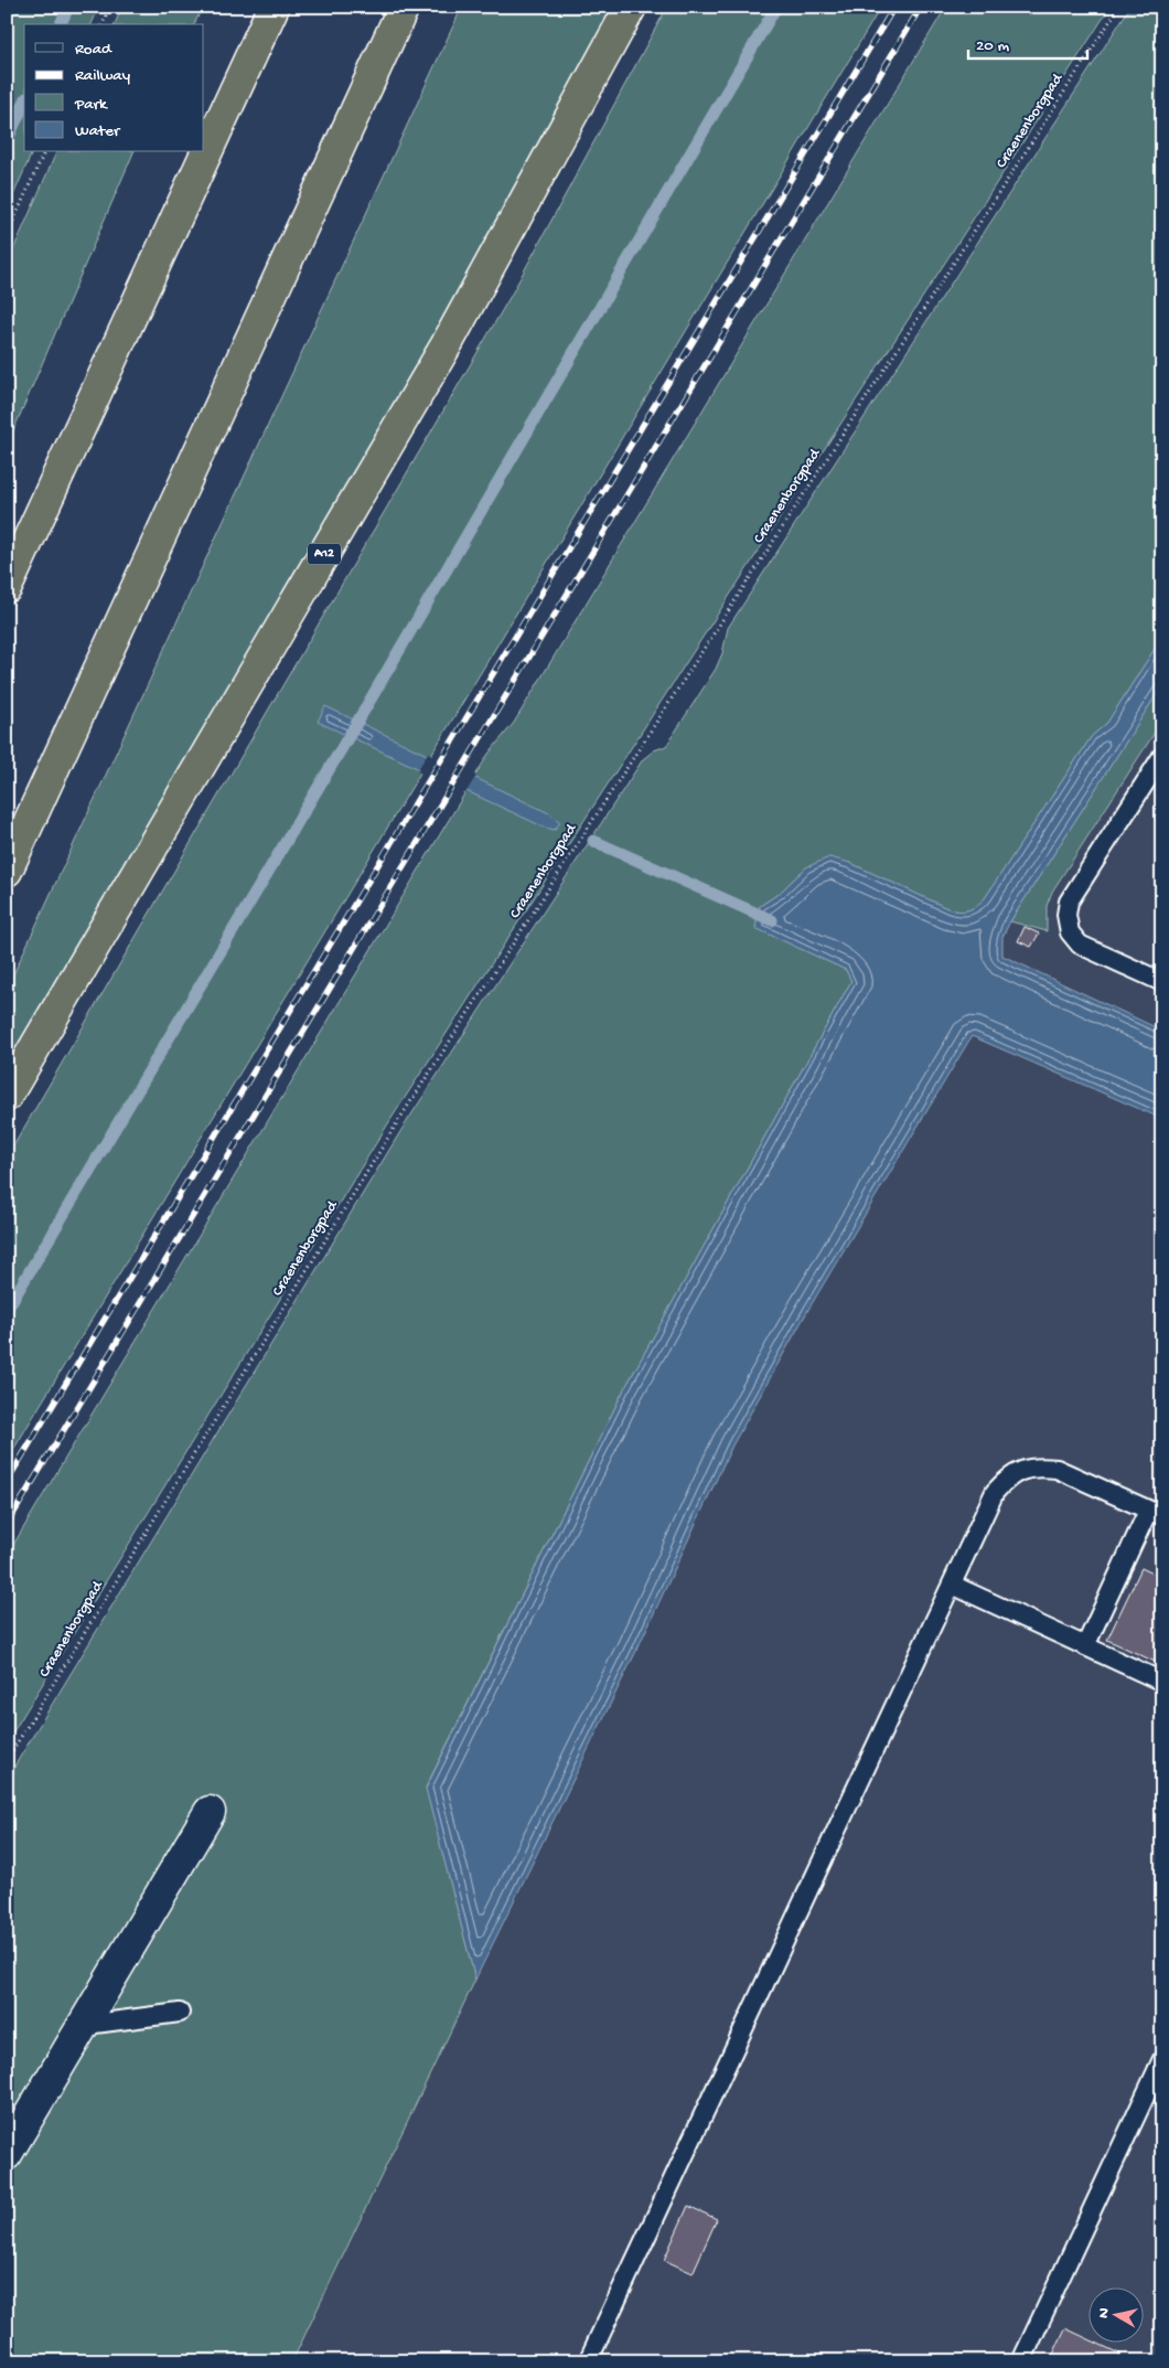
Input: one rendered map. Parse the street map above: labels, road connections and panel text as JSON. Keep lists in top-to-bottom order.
{
  "streets": {
    "highway": ["A12"],
    "path": ["Craenenborgpad"]
  },
  "legend": [
    "Road",
    "Railway",
    "Park",
    "Water"
  ],
  "scale_bar": "20 m",
  "north": "left"
}
